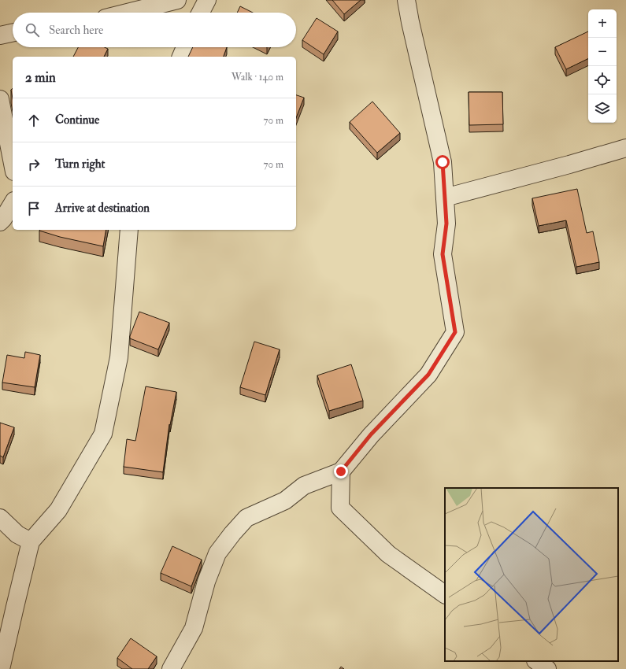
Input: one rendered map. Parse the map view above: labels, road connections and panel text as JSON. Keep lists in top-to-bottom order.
{
  "page": {
    "map_buttons": ["+", "−"],
    "search": "Search here",
    "heading": ["2 min", "Walk · 140 m"],
    "list": [
      ["Continue", "70 m"],
      ["Turn right", "70 m"],
      "Arrive at destination"
    ]
  }
}
